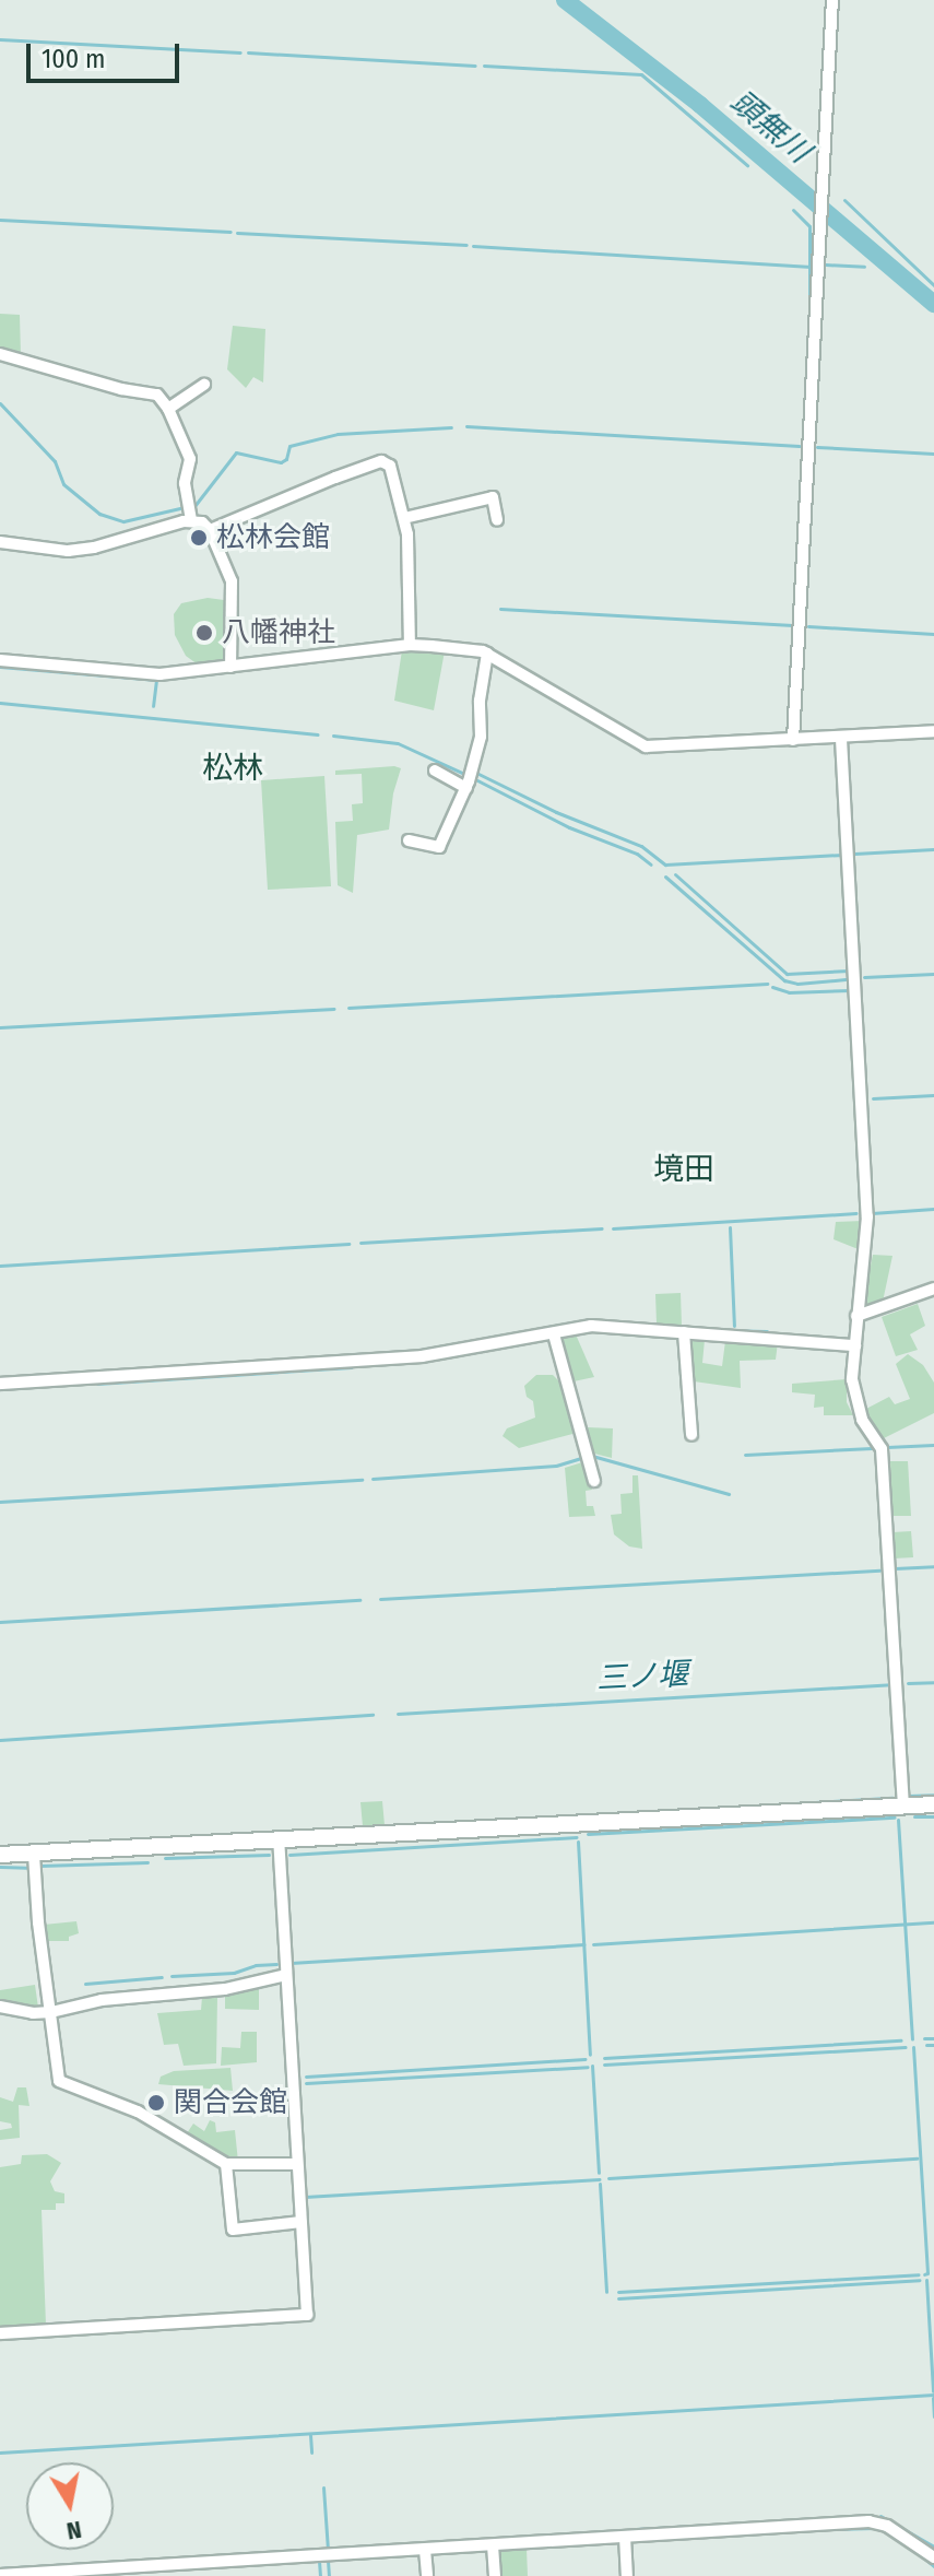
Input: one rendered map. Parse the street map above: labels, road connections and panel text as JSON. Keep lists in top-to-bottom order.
{
  "districts": ["松林", "境田"],
  "water": ["頭無川", "三ノ堰"],
  "places": ["松林会館", "八幡神社", "関合会館"],
  "scale_bar": "100 m",
  "north": "bottom"
}
